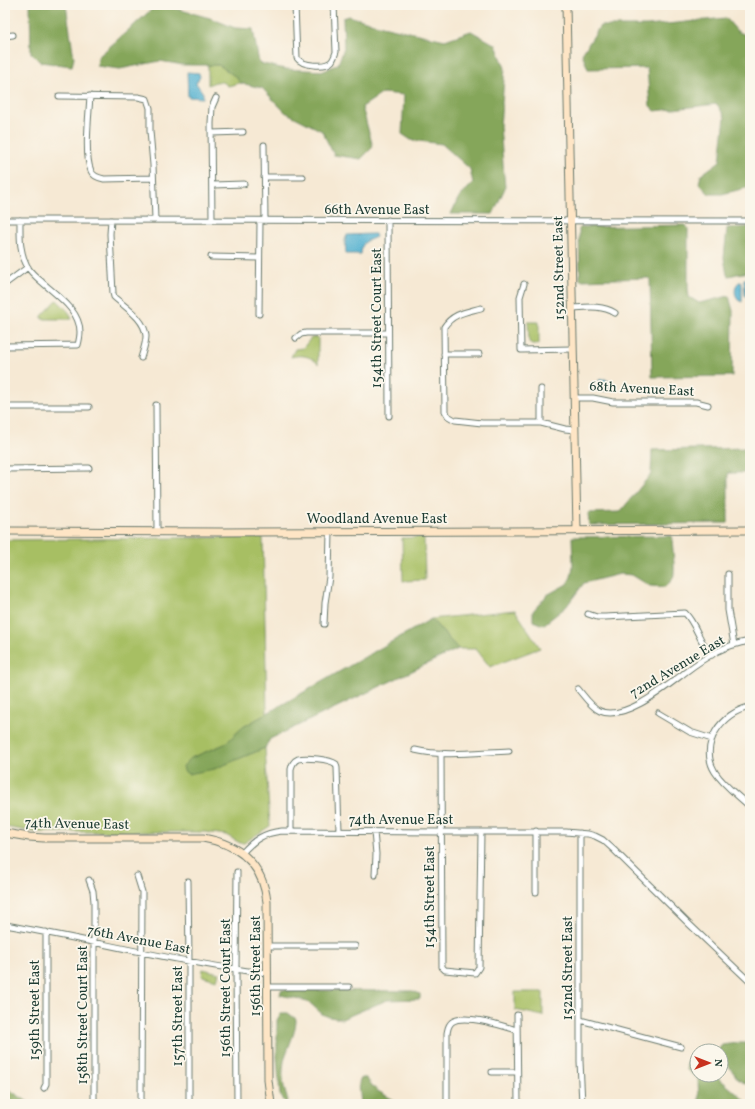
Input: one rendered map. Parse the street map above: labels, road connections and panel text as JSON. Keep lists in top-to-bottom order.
{
  "streets": {
    "street": [
      "66th Avenue East",
      "152nd Street East",
      "154th Street Court East",
      "68th Avenue East",
      "Woodland Avenue East",
      "72nd Avenue East",
      "74th Avenue East",
      "154th Street East",
      "76th Avenue East",
      "156th Street East",
      "156th Street Court East",
      "159th Street East",
      "158th Street Court East",
      "157th Street East"
    ]
  },
  "crossings": [
    ["66th Avenue East", "152nd Street East"],
    ["66th Avenue East", "154th Street Court East"],
    ["152nd Street East", "68th Avenue East"],
    ["152nd Street East", "Woodland Avenue East"],
    ["152nd Street East", "74th Avenue East"],
    ["74th Avenue East", "154th Street East"],
    ["74th Avenue East", "156th Street East"],
    ["76th Avenue East", "156th Street East"],
    ["76th Avenue East", "156th Street Court East"],
    ["76th Avenue East", "159th Street East"],
    ["76th Avenue East", "158th Street Court East"],
    ["76th Avenue East", "157th Street East"]
  ],
  "north": "right"
}
